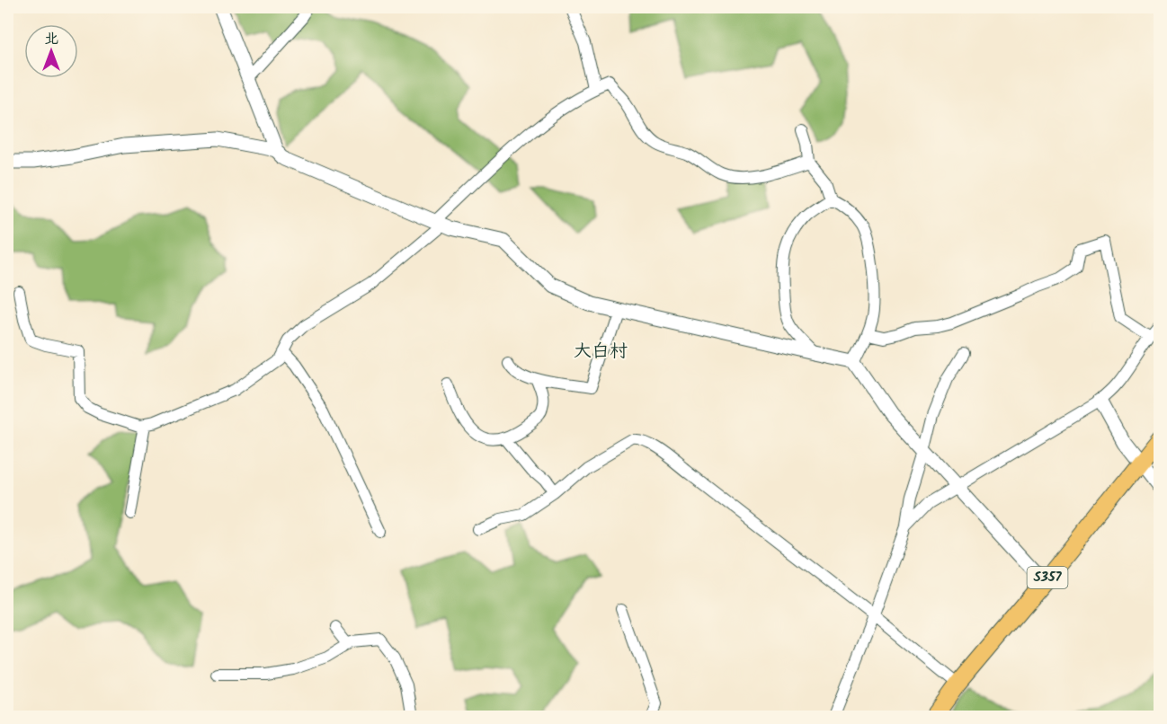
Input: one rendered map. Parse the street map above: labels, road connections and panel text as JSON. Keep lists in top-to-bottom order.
{
  "streets": {
    "main road": ["S357"]
  },
  "districts": ["大白村"],
  "north": "top"
}
